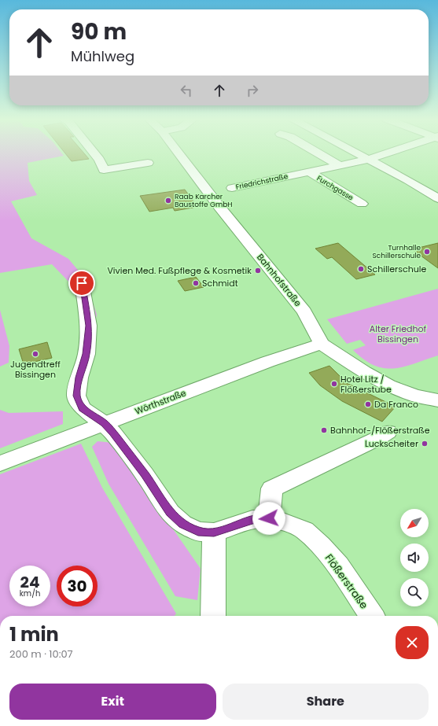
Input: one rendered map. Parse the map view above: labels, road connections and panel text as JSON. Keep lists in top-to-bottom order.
{
  "streets": {
    "street": [
      "Friedrichstraße",
      "Furchgasse",
      "Bahnhofstraße",
      "Wörthstraße",
      "Flößerstraße"
    ]
  },
  "crossings": [
    ["Friedrichstraße", "Furchgasse"],
    ["Bahnhofstraße", "Wörthstraße"],
    ["Wörthstraße", "Flößerstraße"]
  ],
  "parks": ["Alter Friedhof Bissingen"],
  "places": [
    "Raab Karcher Baustoffe GmbH",
    "Turnhalle Schillerschule",
    "Schillerschule",
    "Vivien Med. Fußpflege & Kosmetik",
    "Schmidt",
    "Jugendtreff Bissingen",
    "Hotel Litz / Flößerstube",
    "Da Franco",
    "Bahnhof-/Flößerstraße",
    "Luckscheiter"
  ],
  "north": "bottom left",
  "page": {
    "turn": ["90 m", "Mühlweg"],
    "speed": "24 km/h",
    "limit": "30",
    "heading": ["1 min", "200 m · 10:07"],
    "buttons": ["Exit", "Share"]
  }
}
